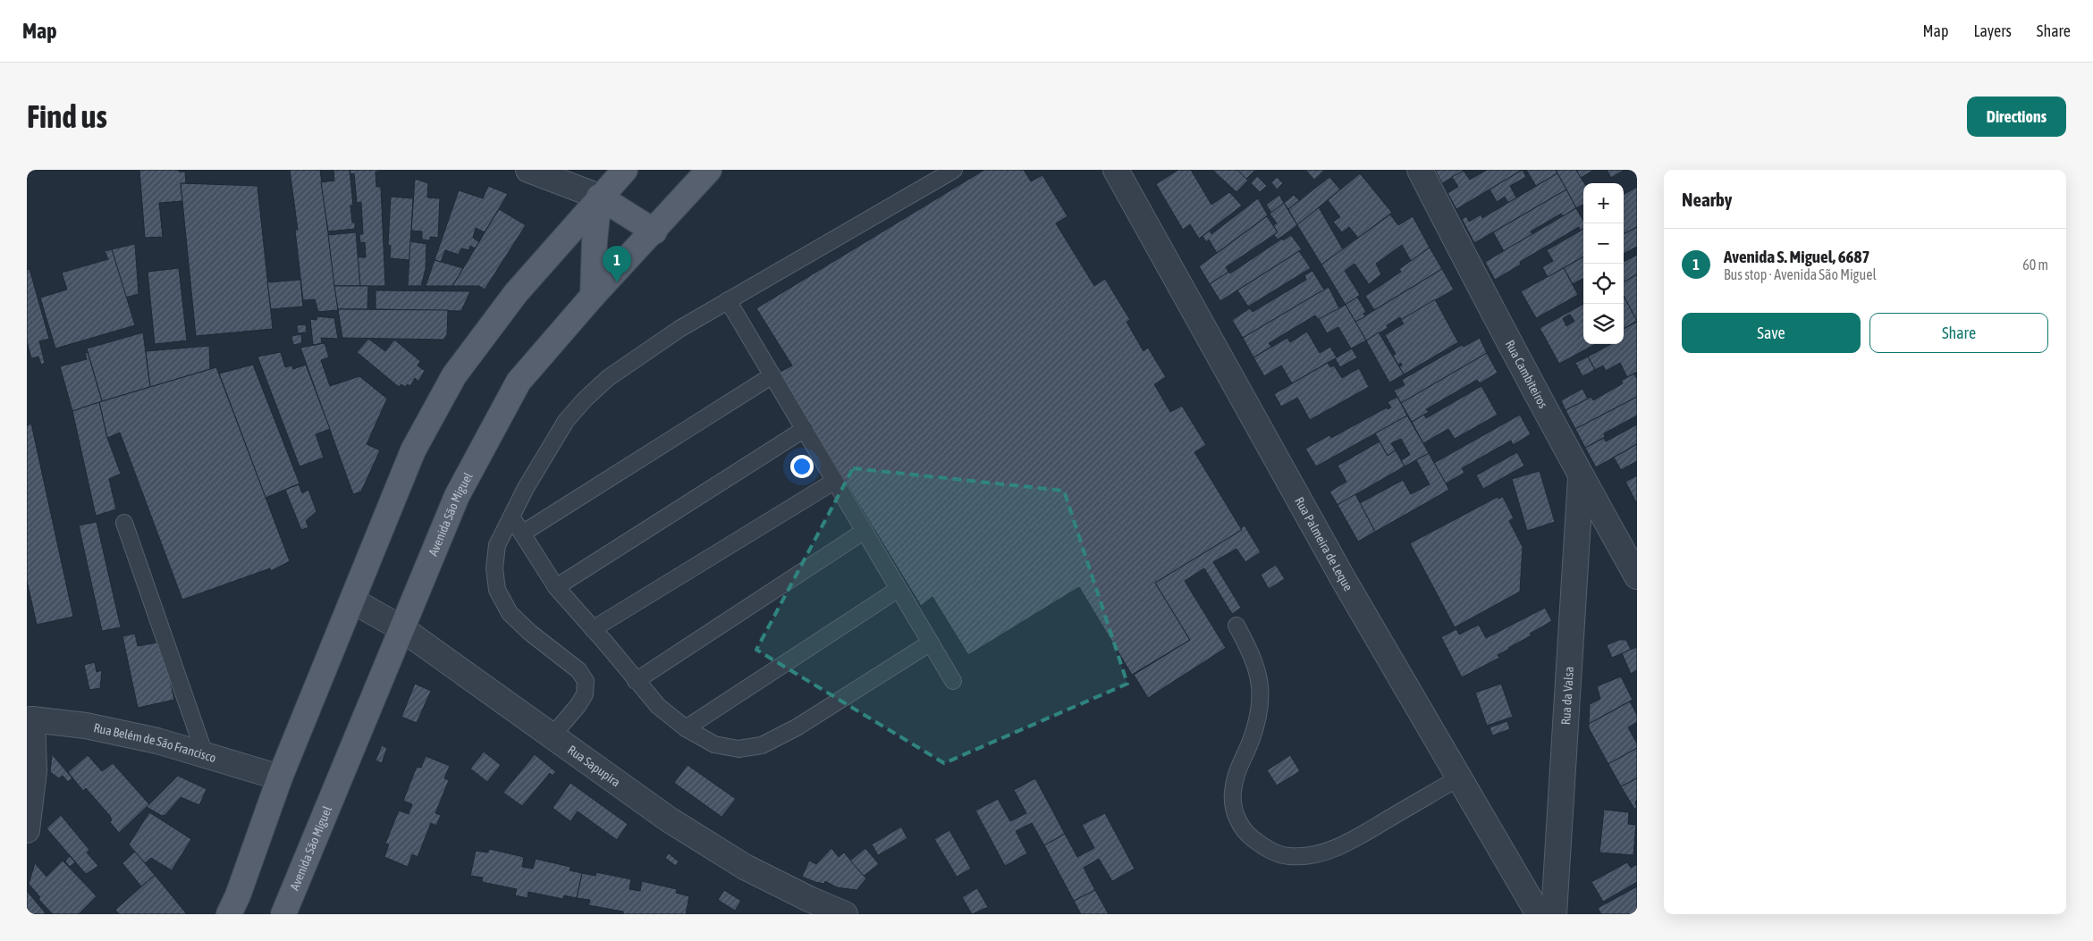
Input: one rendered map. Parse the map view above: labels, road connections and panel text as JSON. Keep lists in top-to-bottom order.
{
  "streets": {
    "main road": ["Avenida São Miguel"],
    "street": [
      "Rua Cambiteiros",
      "Rua Palmeira de Leque",
      "Rua da Valsa",
      "Rua Belém de São Francisco",
      "Rua Sapupira"
    ]
  },
  "crossings": [
    ["Rua Cambiteiros", "Rua da Valsa"],
    ["Avenida São Miguel", "Rua Sapupira"]
  ],
  "page": {
    "header": "Map",
    "nav": ["Map", "Layers", "Share"],
    "buttons": [
      "Directions",
      ["Save", "Share"]
    ],
    "title": "Find us",
    "heading": "Nearby",
    "map_buttons": ["+", "−"],
    "list": [
      {
        "mark": "1",
        "name": "Avenida S. Miguel, 6687",
        "note": "Bus stop · Avenida São Miguel",
        "value": "60 m"
      }
    ],
    "pins": "1"
  }
}
